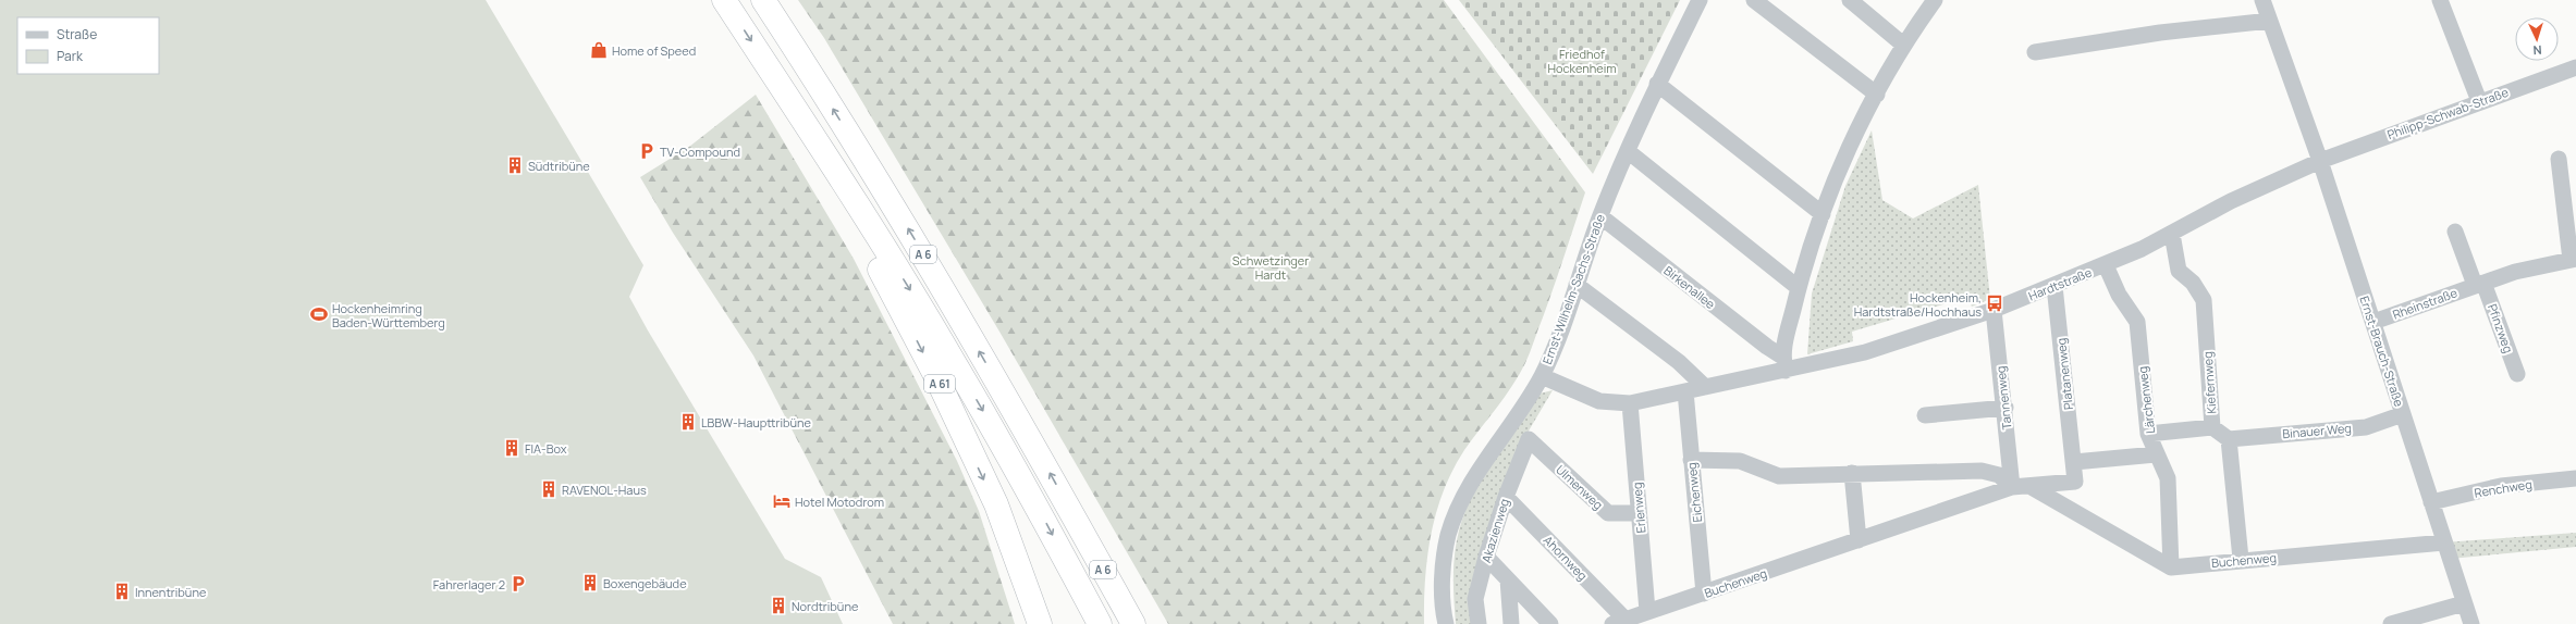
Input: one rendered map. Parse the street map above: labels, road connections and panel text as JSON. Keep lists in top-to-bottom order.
{
  "streets": {
    "highway": ["A 6", "A 61"],
    "street": [
      "Philipp-Schwab-Straße",
      "Hardtstraße",
      "Birkenallee",
      "Ernst-Wilhelm-Sachs-Straße",
      "Rheinstraße",
      "Pfinzweg",
      "Ernst-Brauch-Straße",
      "Platanenweg",
      "Kiefernweg",
      "Tannenweg",
      "Lärchenweg",
      "Binauer Weg",
      "Ulmenweg",
      "Renchweg",
      "Eichenweg",
      "Erlenweg",
      "Akazienweg",
      "Ahornweg",
      "Buchenweg"
    ]
  },
  "crossings": [
    ["Philipp-Schwab-Straße", "Hardtstraße"],
    ["Philipp-Schwab-Straße", "Ernst-Brauch-Straße"],
    ["A 6", "A 61"],
    ["Hardtstraße", "Birkenallee"],
    ["Hardtstraße", "Ernst-Brauch-Straße"],
    ["Hardtstraße", "Platanenweg"],
    ["Hardtstraße", "Kiefernweg"],
    ["Hardtstraße", "Tannenweg"],
    ["Hardtstraße", "Lärchenweg"],
    ["Birkenallee", "Ernst-Wilhelm-Sachs-Straße"],
    ["Rheinstraße", "Pfinzweg"],
    ["Rheinstraße", "Ernst-Brauch-Straße"],
    ["Ernst-Brauch-Straße", "Binauer Weg"],
    ["Ernst-Brauch-Straße", "Renchweg"],
    ["Ernst-Brauch-Straße", "Buchenweg"],
    ["Platanenweg", "Buchenweg"],
    ["Kiefernweg", "Binauer Weg"],
    ["Tannenweg", "Buchenweg"],
    ["Lärchenweg", "Buchenweg"],
    ["Ulmenweg", "Erlenweg"],
    ["Ulmenweg", "Akazienweg"],
    ["Eichenweg", "Buchenweg"],
    ["Erlenweg", "Buchenweg"],
    ["Akazienweg", "Ahornweg"],
    ["Ahornweg", "Buchenweg"]
  ],
  "parks": ["Friedhof Hockenheim", "Schwetzinger Hardt"],
  "places": {
    "shop": ["Home of Speed"],
    "parking": ["TV-Compound", "Fahrerlager 2"],
    "building": [
      "Südtribüne",
      "LBBW-Haupttribüne",
      "FIA-Box",
      "RAVENOL-Haus",
      "Boxengebäude",
      "Innentribüne",
      "Nordtribüne"
    ],
    "bus stop": ["Hockenheim, Hardtstraße/Hochhaus"],
    "sports": ["Hockenheimring Baden-Württemberg"],
    "hotel": ["Hotel Motodrom"]
  },
  "legend": ["Straße", "Park"],
  "north": "bottom"
}
